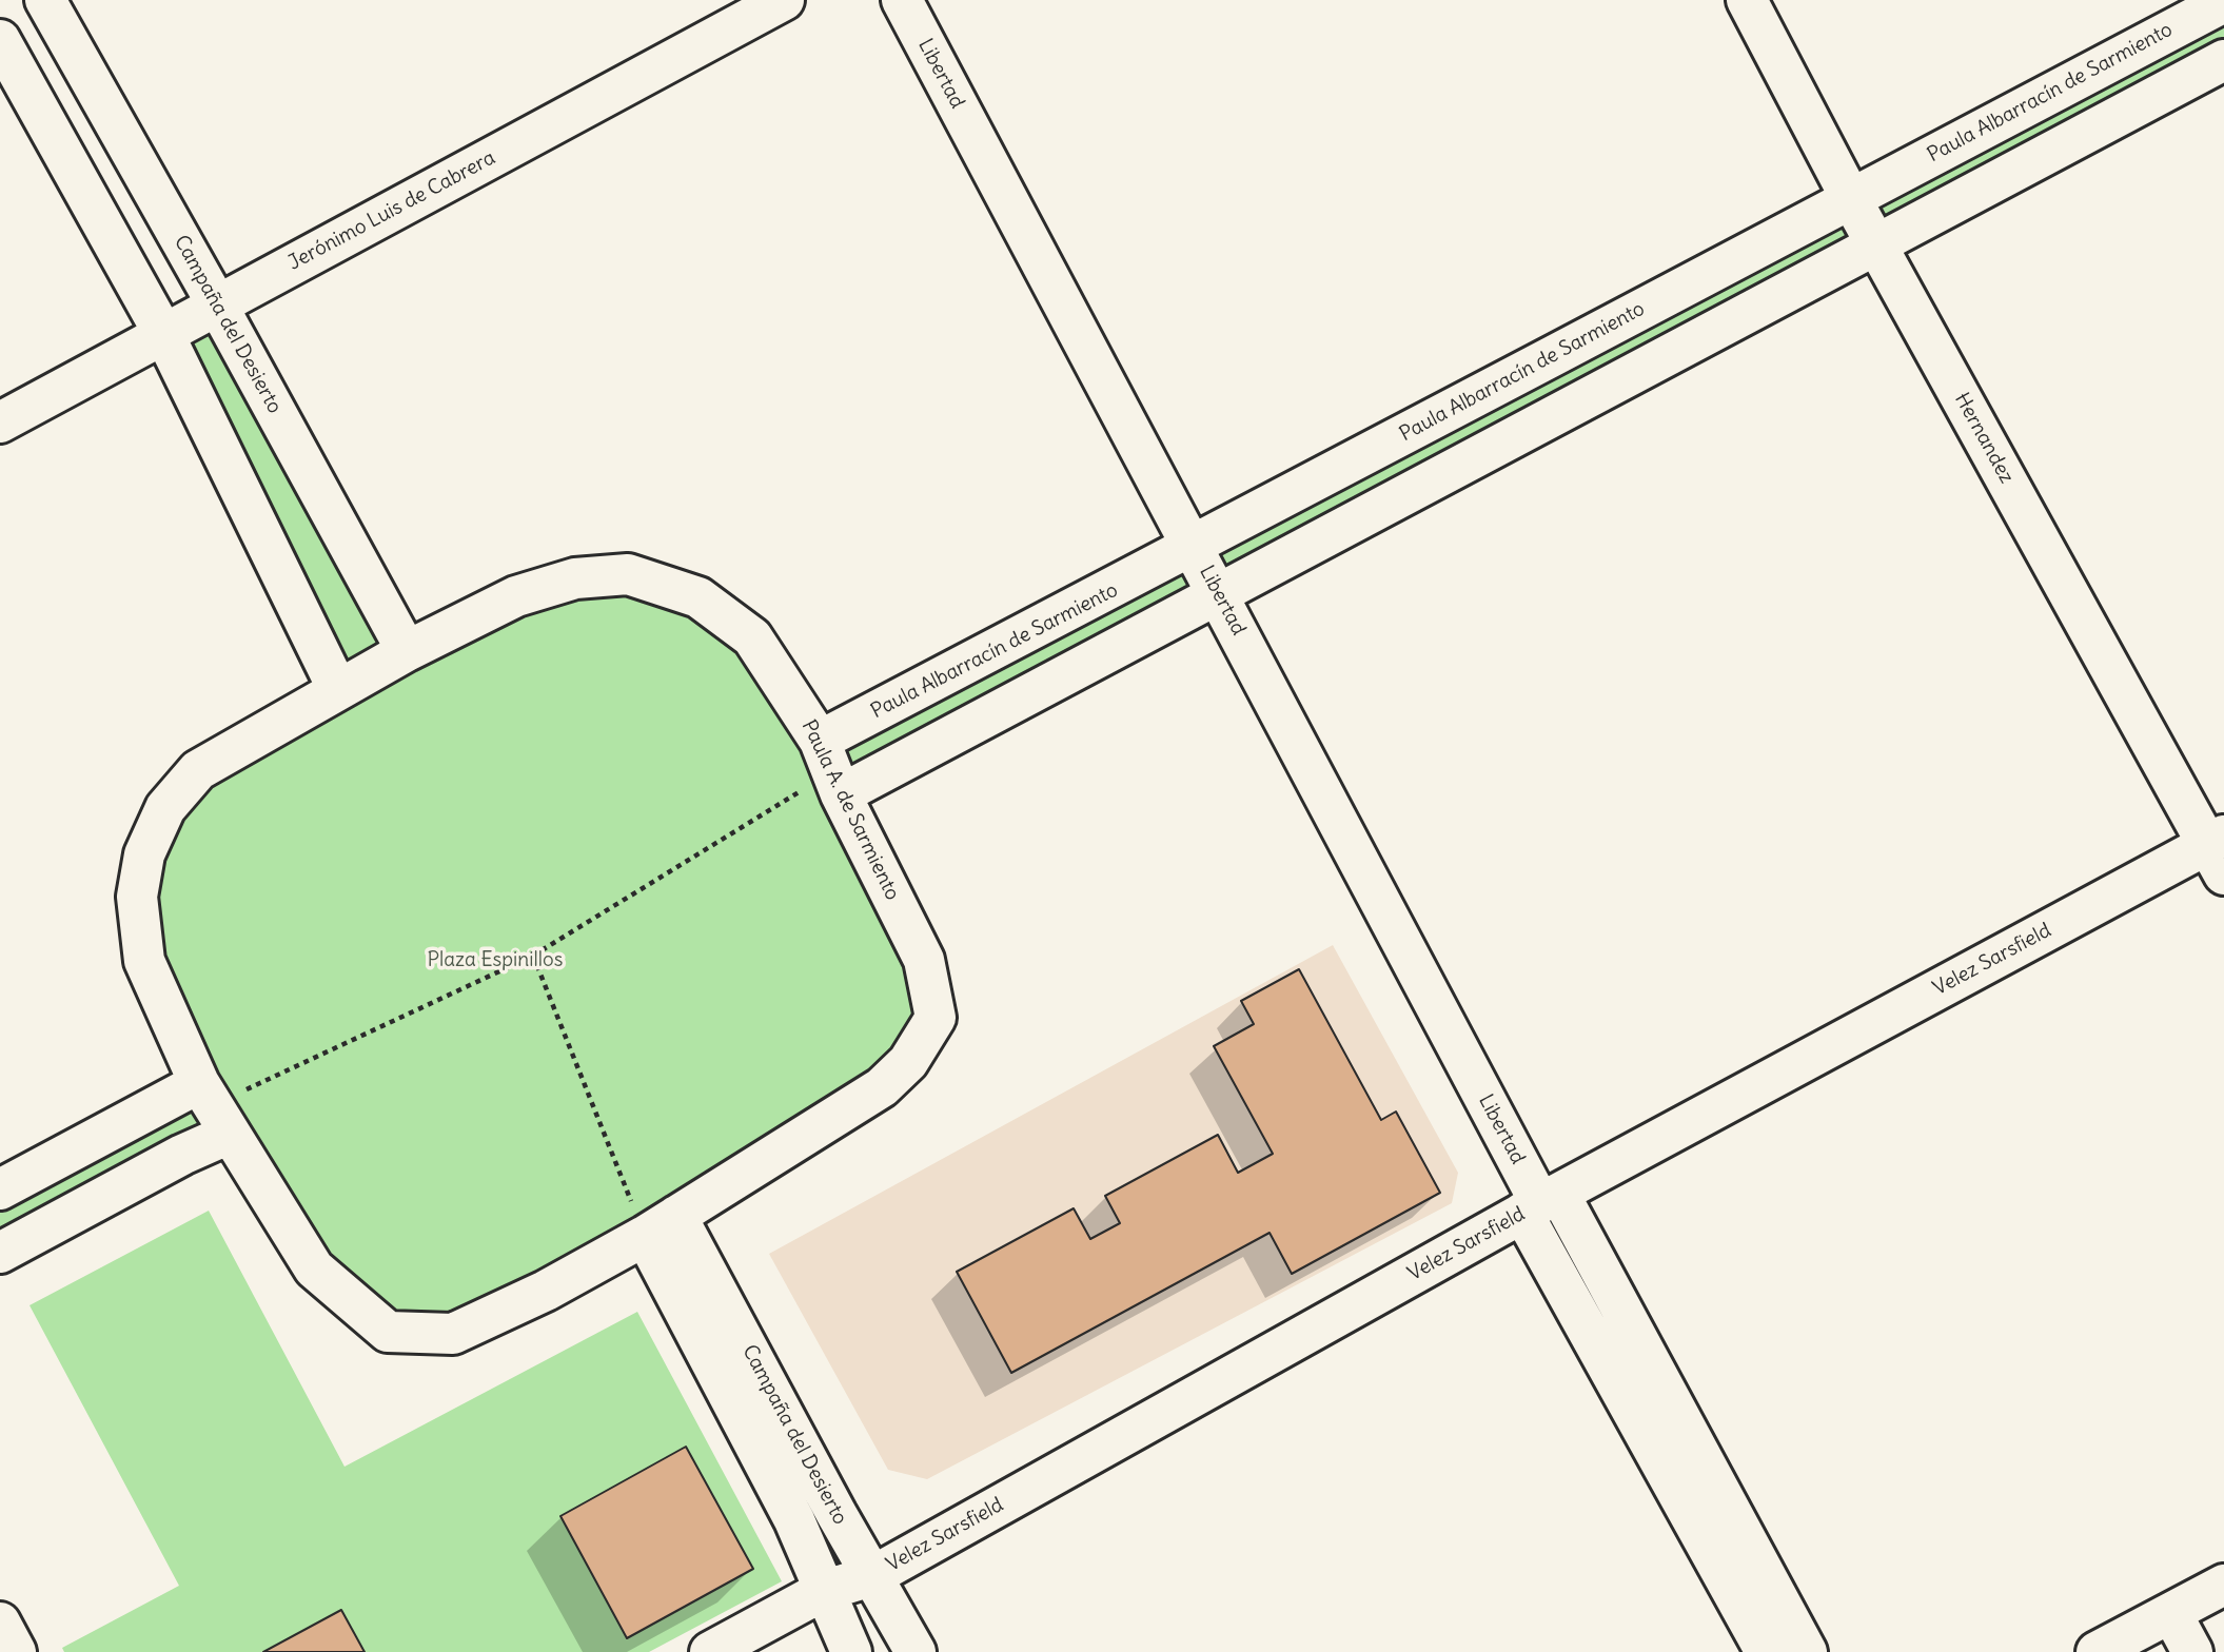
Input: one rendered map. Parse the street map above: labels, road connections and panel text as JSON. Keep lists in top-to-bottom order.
{
  "streets": {
    "street": [
      "Libertad",
      "Paula Albarracín de Sarmiento",
      "Jerónimo Luis de Cabrera",
      "Campaña del Desierto",
      "Hernandez",
      "Paula A. de Sarmiento",
      "Velez Sarsfield"
    ]
  },
  "crossings": [
    ["Libertad", "Paula Albarracín de Sarmiento"],
    ["Libertad", "Velez Sarsfield"],
    ["Paula Albarracín de Sarmiento", "Hernandez"],
    ["Paula Albarracín de Sarmiento", "Paula A. de Sarmiento"],
    ["Jerónimo Luis de Cabrera", "Campaña del Desierto"],
    ["Campaña del Desierto", "Paula A. de Sarmiento"],
    ["Campaña del Desierto", "Velez Sarsfield"],
    ["Hernandez", "Velez Sarsfield"]
  ],
  "parks": ["Plaza Espinillos"]
}
